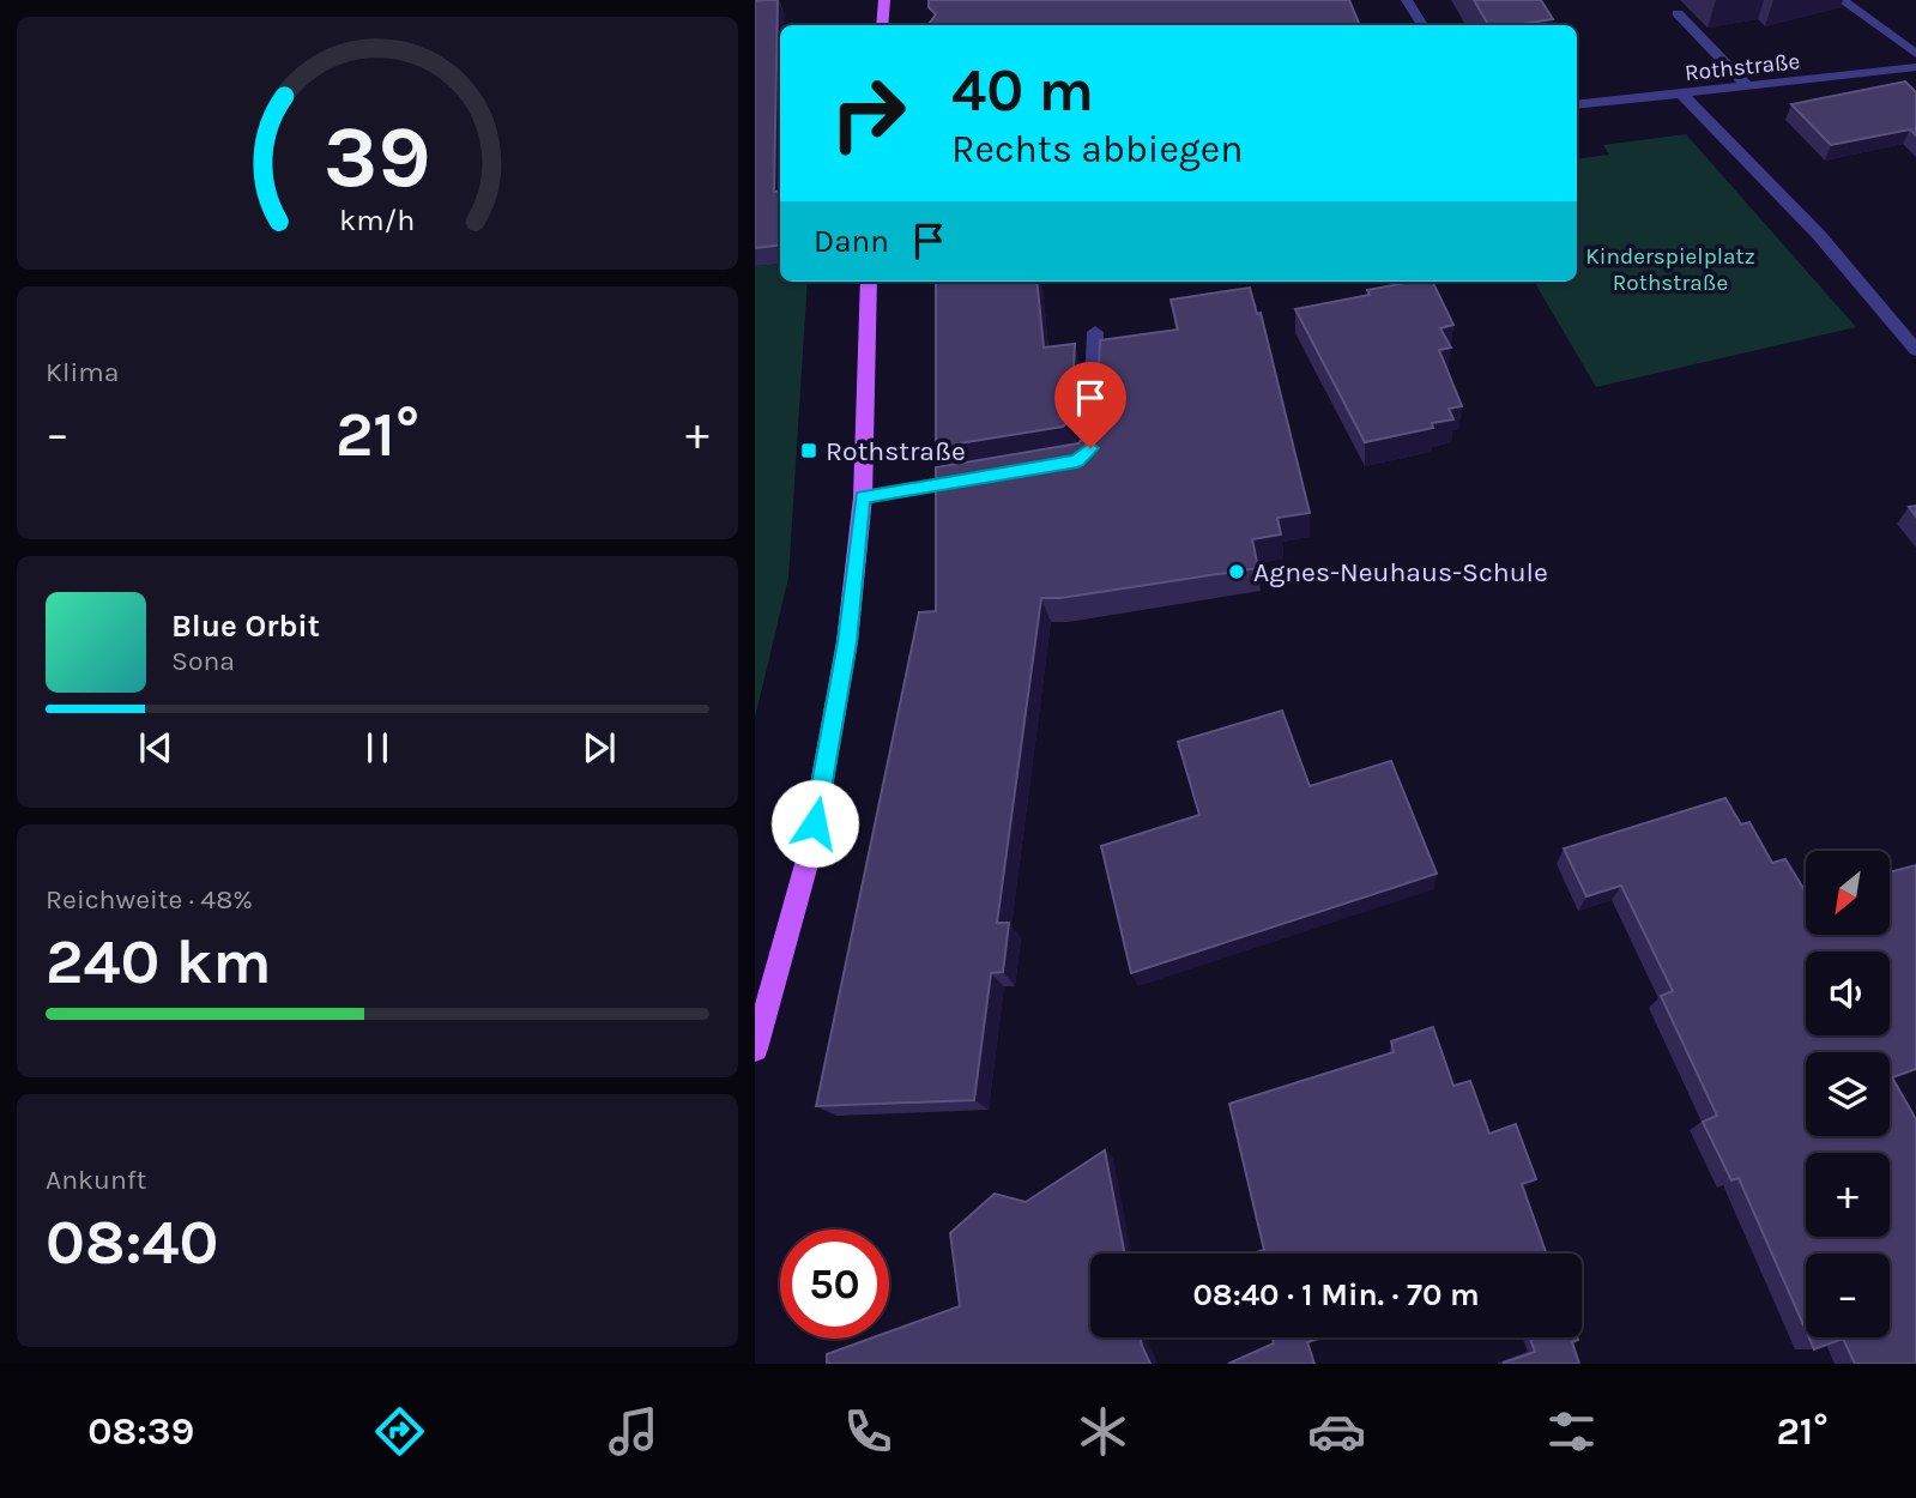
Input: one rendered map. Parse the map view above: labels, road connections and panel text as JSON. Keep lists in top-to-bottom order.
{
  "streets": {
    "street": ["Rothstraße"]
  },
  "parks": ["Kinderspielplatz Rothstraße"],
  "places": {
    "transit": ["Rothstraße"],
    "other": ["Agnes-Neuhaus-Schule"]
  },
  "north": "bottom left",
  "page": {
    "turn": ["40 m", "Rechts abbiegen"],
    "then": "Dann",
    "tile": [
      "Klima",
      ["Reichweite · 48%", "240 km"],
      ["Ankunft", "08:40"]
    ],
    "heat": ["−", "21°", "+"],
    "song": ["Blue Orbit", "Sona"],
    "map_buttons": ["+", "−"],
    "limit": "50",
    "trip": "08:40 · 1 Min. · 70 m",
    "tabs": ["08:39", "21°"],
    "gauge": ["39", "km/h"]
  }
}
